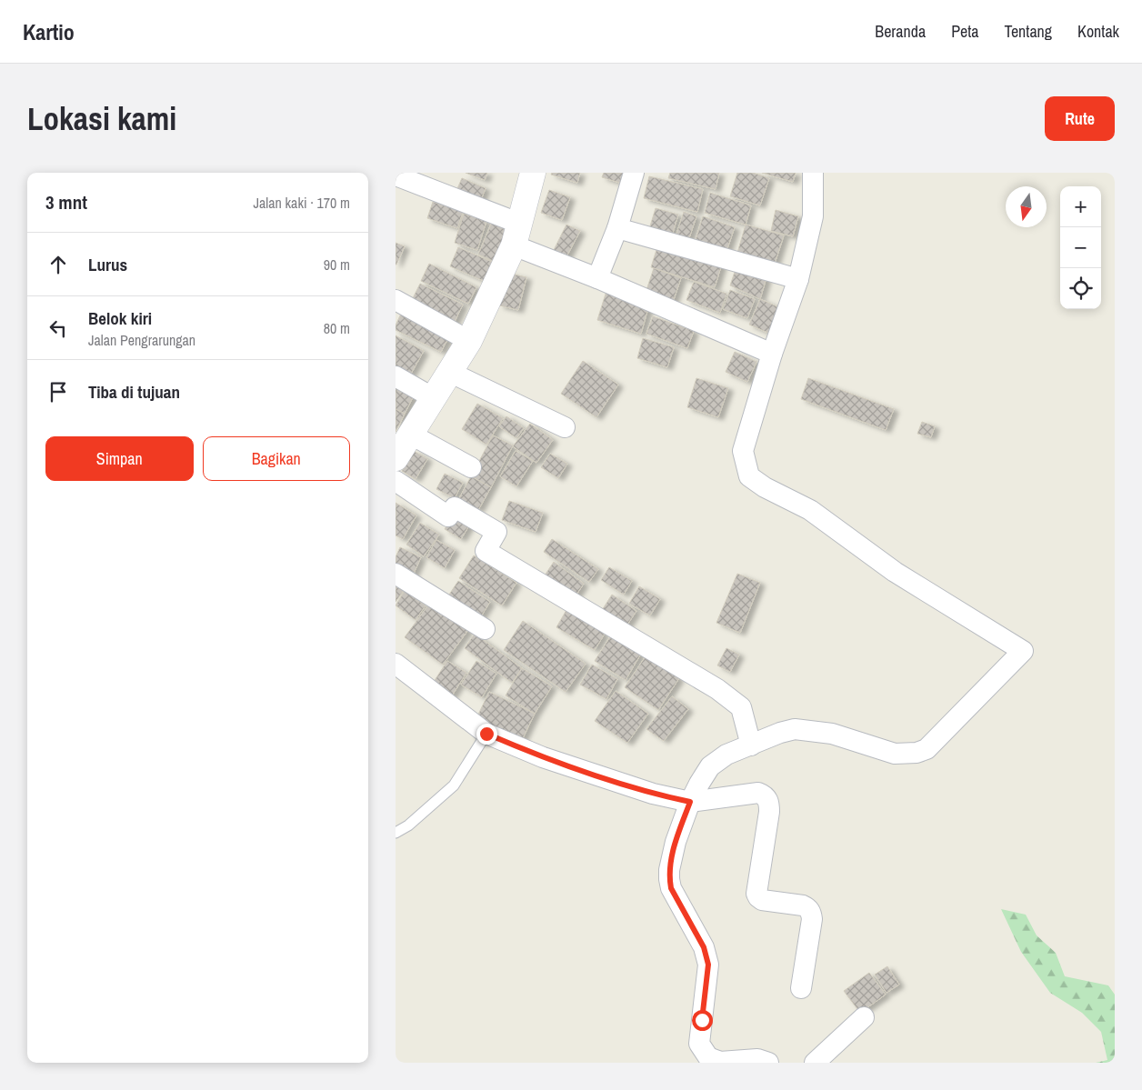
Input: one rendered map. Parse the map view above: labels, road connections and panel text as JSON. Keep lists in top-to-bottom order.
{
  "north": "bottom",
  "page": {
    "header": "Kartio",
    "nav": [
      "Beranda",
      "Peta",
      "Tentang",
      "Kontak"
    ],
    "buttons": [
      "Rute",
      ["Simpan", "Bagikan"]
    ],
    "title": "Lokasi kami",
    "heading": ["3 mnt", "Jalan kaki · 170 m"],
    "map_buttons": ["+", "−"],
    "list": [
      ["Lurus", "90 m"],
      ["Belok kiri", "Jalan Pengrarungan", "80 m"],
      "Tiba di tujuan"
    ]
  }
}
